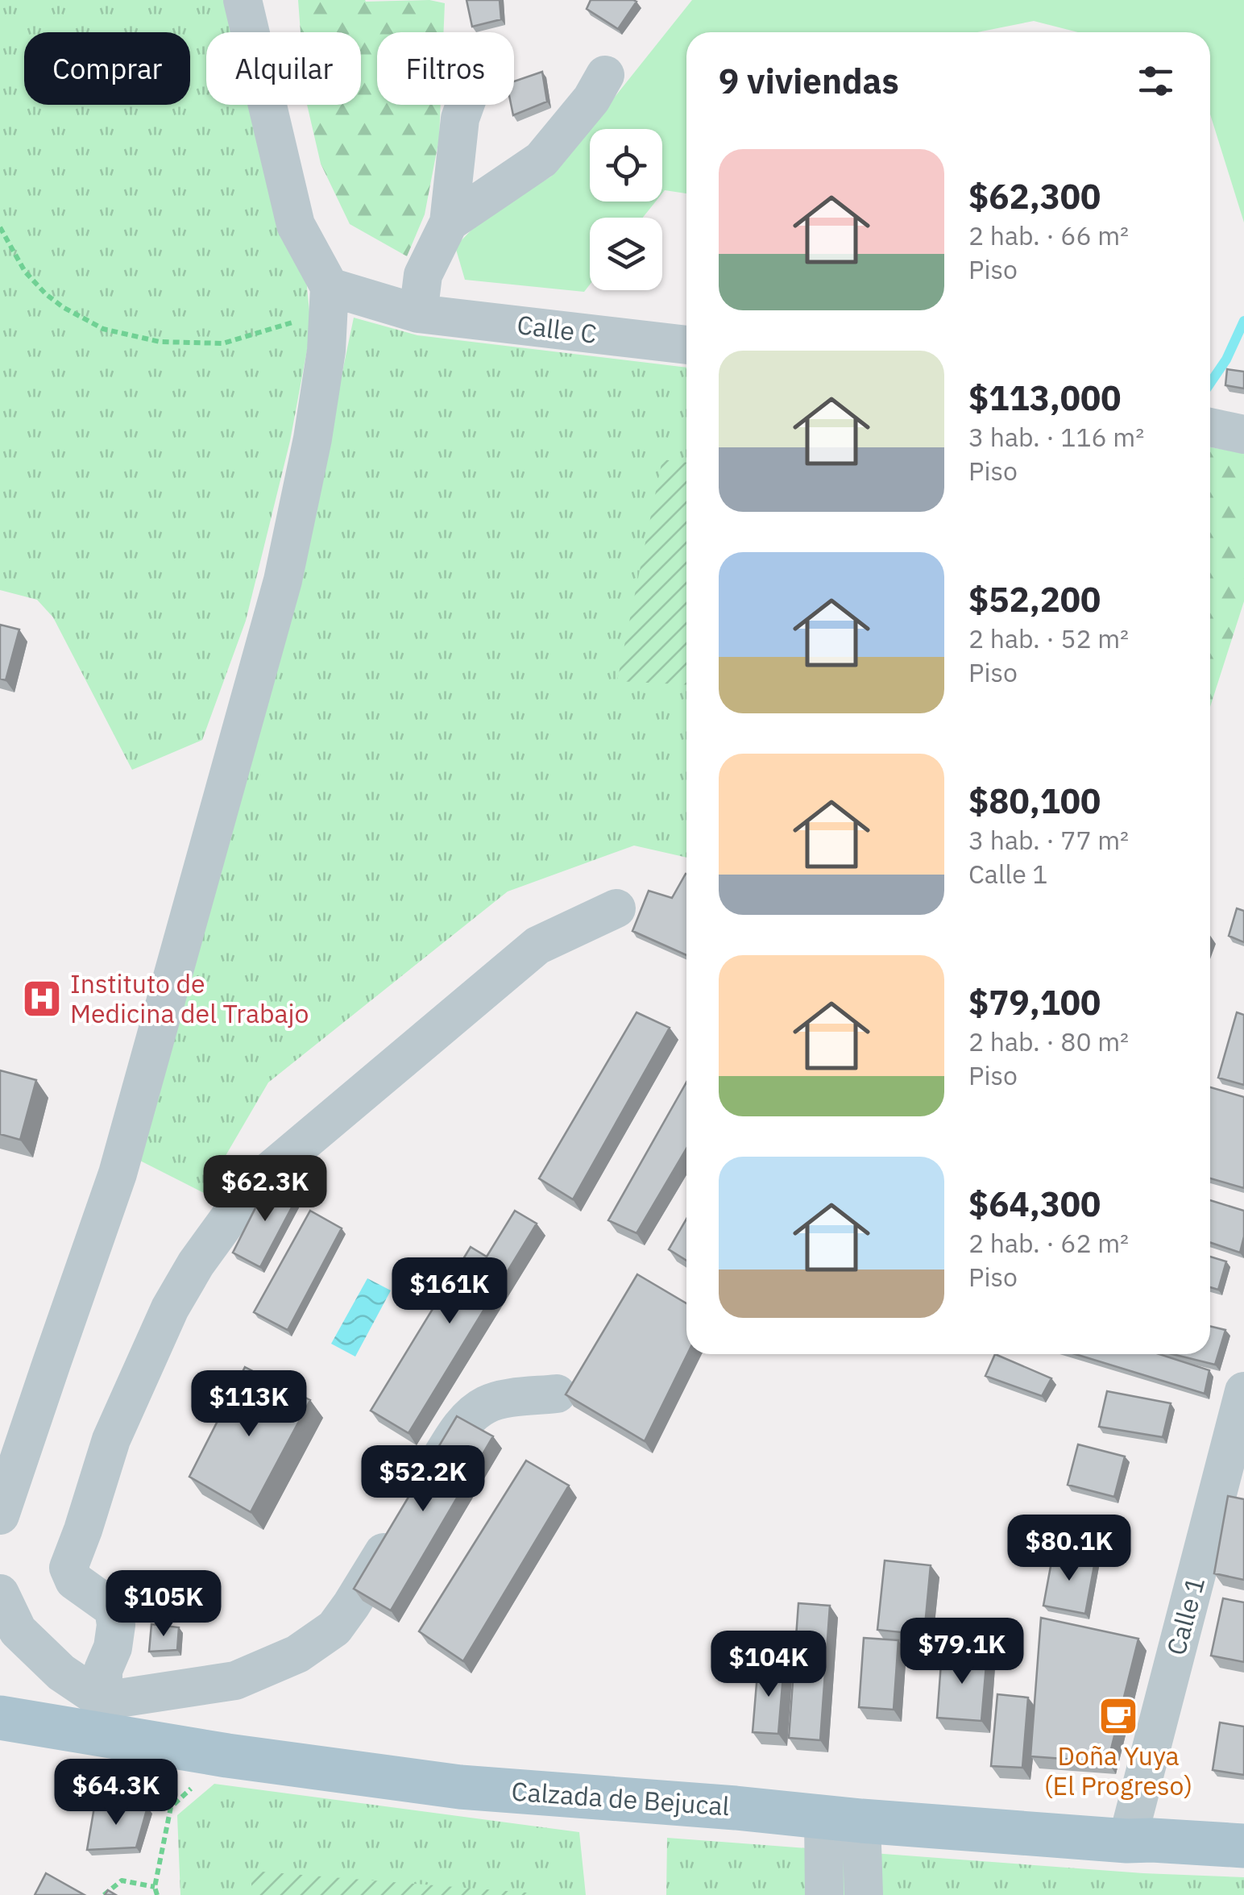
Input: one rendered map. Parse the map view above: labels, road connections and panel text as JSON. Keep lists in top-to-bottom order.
{
  "streets": {
    "main road": ["Calzada de Bejucal"],
    "street": ["Calle C", "Calle 1"]
  },
  "crossings": [
    ["Calle 1", "Calzada de Bejucal"]
  ],
  "places": {
    "hospital": ["Instituto de Medicina del Trabajo"],
    "cafe": ["Doña Yuya (El Progreso)"]
  },
  "page": {
    "chip": ["Comprar", "Alquilar", "Filtros"],
    "heading": "9 viviendas",
    "list": [
      {
        "name": "$62,300",
        "note": "2 hab. · 66 m² · Piso"
      },
      {
        "name": "$113,000",
        "note": "3 hab. · 116 m² · Piso"
      },
      {
        "name": "$52,200",
        "note": "2 hab. · 52 m² · Piso"
      },
      {
        "name": "$80,100",
        "note": "3 hab. · 77 m² · Calle 1"
      },
      {
        "name": "$79,100",
        "note": "2 hab. · 80 m² · Piso"
      },
      {
        "name": "$64,300",
        "note": "2 hab. · 62 m² · Piso"
      }
    ],
    "price": [
      "$62.3K",
      "$161K",
      "$113K",
      "$52.2K",
      "$80.1K",
      "$105K",
      "$79.1K",
      "$104K",
      "$64.3K"
    ]
  }
}
